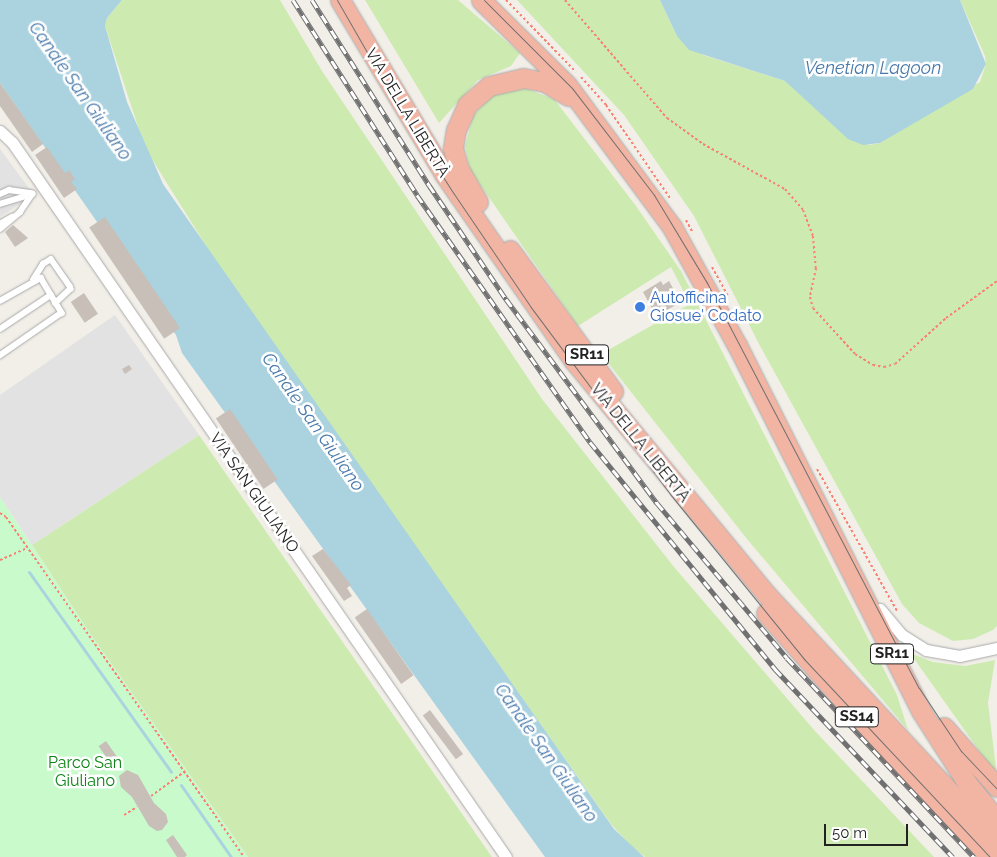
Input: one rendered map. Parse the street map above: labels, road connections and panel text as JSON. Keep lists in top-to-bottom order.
{
  "streets": {
    "highway": ["VIA DELLA LIBERTÀ", "SR11", "SS14"],
    "street": ["VIA SAN GIULIANO"]
  },
  "crossings": [
    ["VIA DELLA LIBERTÀ", "SR11"],
    ["VIA DELLA LIBERTÀ", "SS14"]
  ],
  "water": ["Venetian Lagoon", "Canale San Giuliano"],
  "parks": ["Parco San Giuliano"],
  "places": ["Autofficina Giosue' Codato"],
  "scale_bar": "50 m"
}
